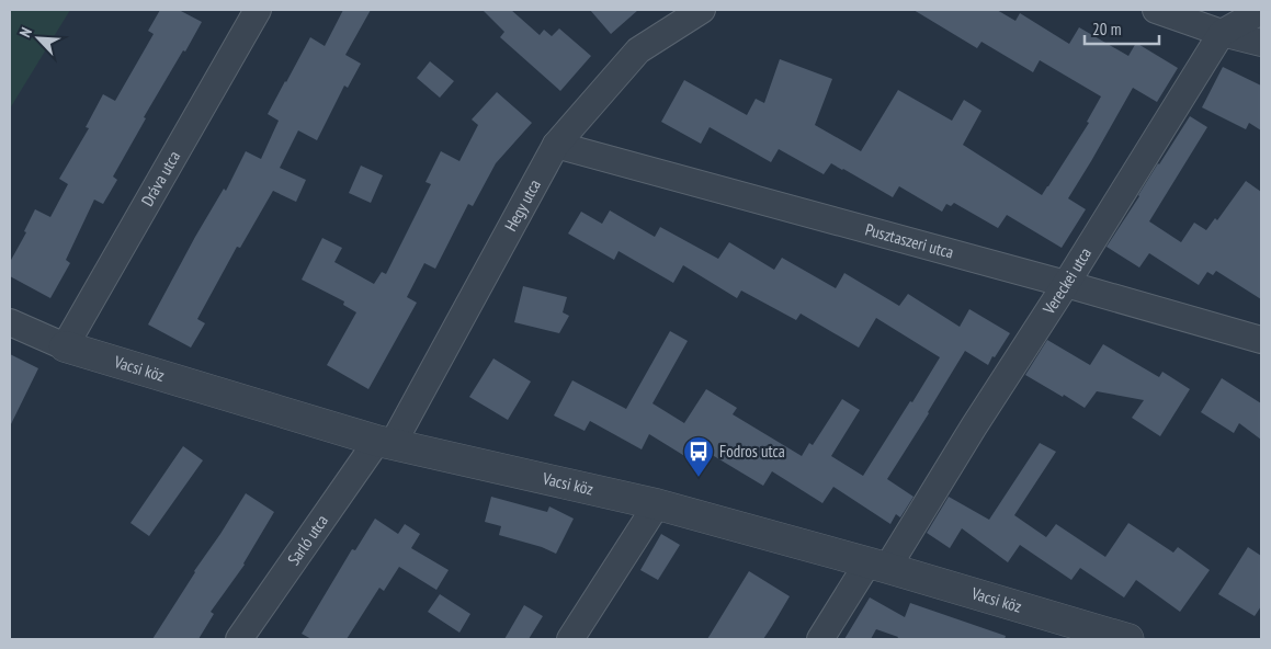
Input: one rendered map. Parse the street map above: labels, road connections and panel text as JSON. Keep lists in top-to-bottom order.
{
  "streets": {
    "street": [
      "Dráva utca",
      "Hegy utca",
      "Pusztaszeri utca",
      "Vereckei utca",
      "Vacsi köz",
      "Sarló utca"
    ]
  },
  "crossings": [
    ["Dráva utca", "Vacsi köz"],
    ["Hegy utca", "Pusztaszeri utca"],
    ["Hegy utca", "Vacsi köz"],
    ["Hegy utca", "Sarló utca"],
    ["Pusztaszeri utca", "Vereckei utca"],
    ["Vereckei utca", "Vacsi köz"],
    ["Vacsi köz", "Sarló utca"]
  ],
  "places": {
    "bus stop": ["Fodros utca"]
  },
  "scale_bar": "20 m",
  "north": "top left"
}
